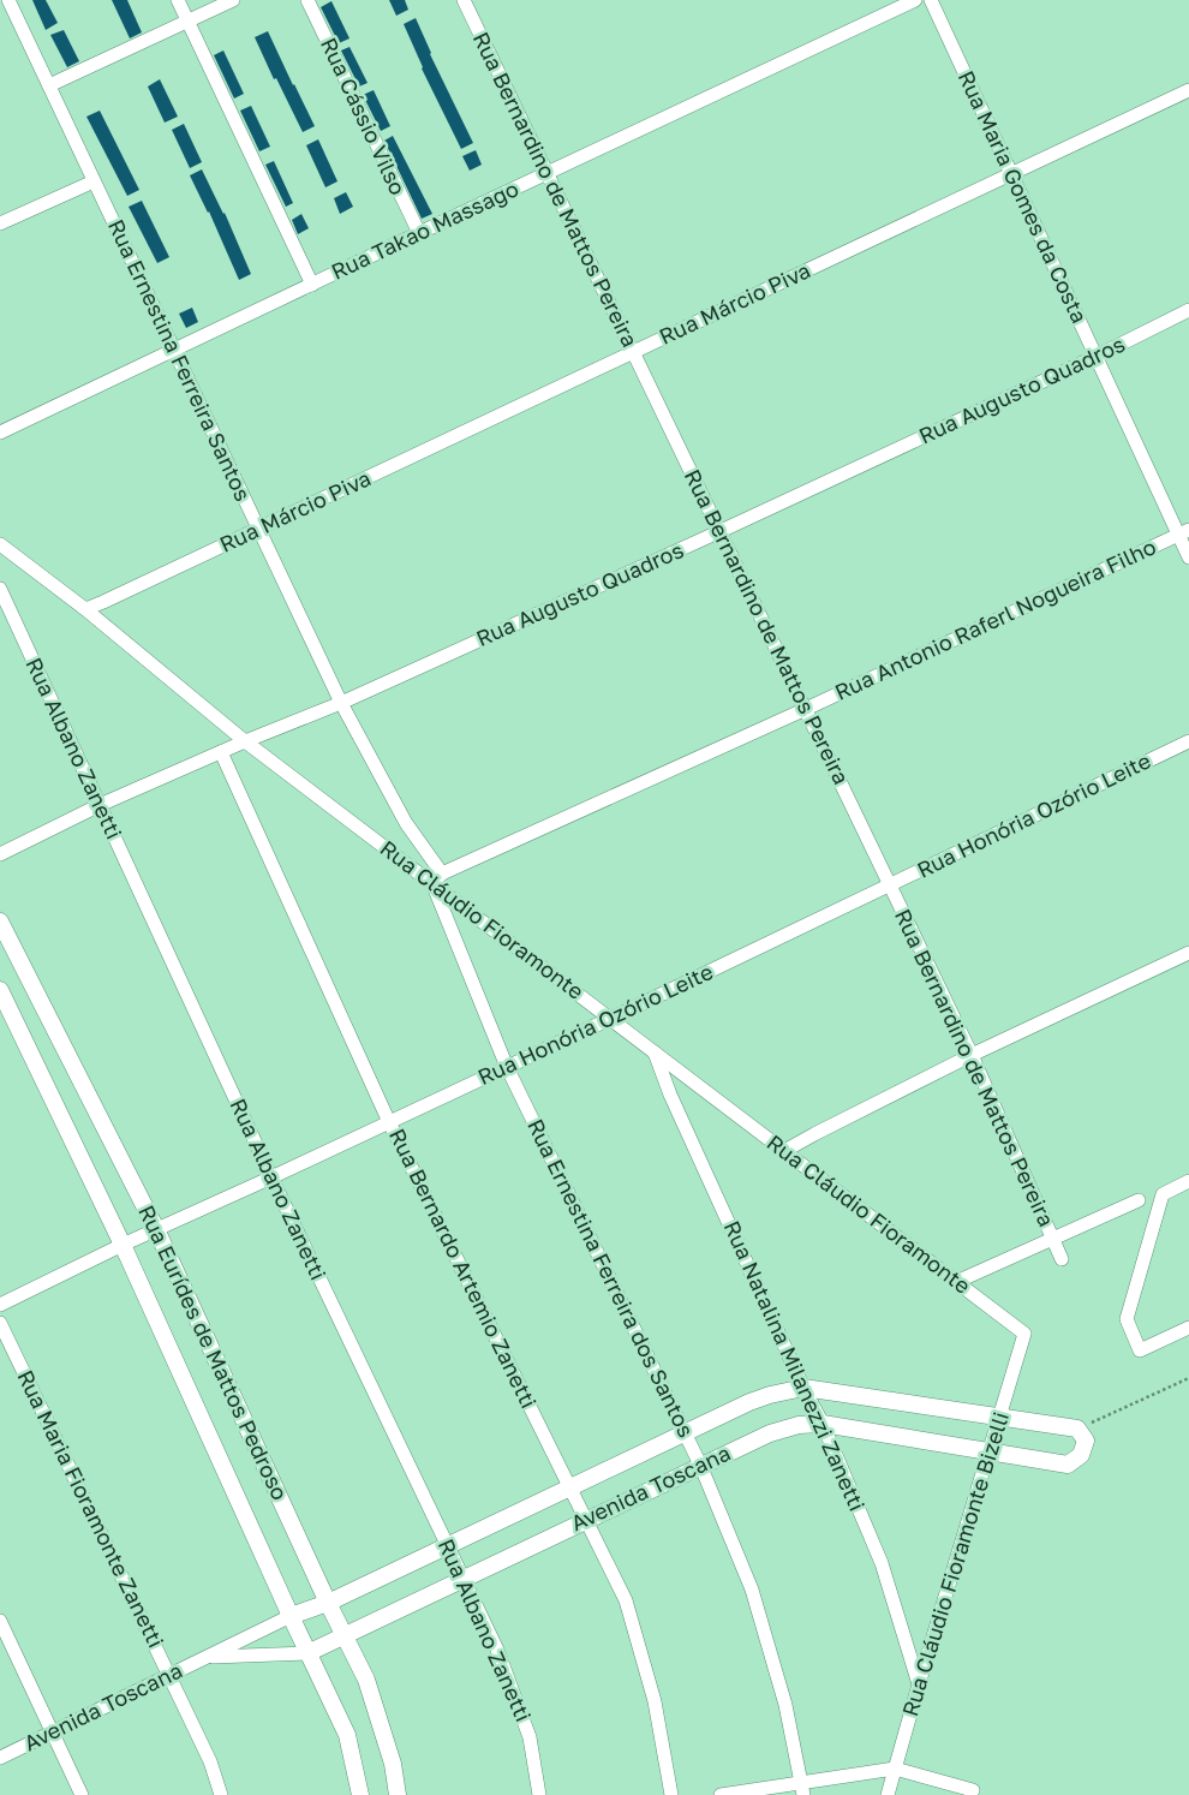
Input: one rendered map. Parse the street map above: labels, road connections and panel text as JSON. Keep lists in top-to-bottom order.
{
  "streets": {
    "street": [
      "Rua Cássio Vilso",
      "Rua Bernardino de Mattos Pereira",
      "Rua Maria Gomes da Costa",
      "Rua Takao Massago",
      "Rua Márcio Piva",
      "Rua Ernestina Ferreira Santos",
      "Rua Augusto Quadros",
      "Rua Antonio Raferl Nogueira Filho",
      "Rua Albano Zanetti",
      "Rua Honória Ozório Leite",
      "Rua Cláudio Fioramonte",
      "Rua Bernardo Artemio Zanetti",
      "Rua Ernestina Ferreira dos Santos",
      "Rua Eurídes de Mattos Pedroso",
      "Rua Natalina Milanezzi Zanetti",
      "Avenida Toscana",
      "Rua Maria Fioramonte Zanetti",
      "Rua Cláudio Fioramonte Bizelli"
    ]
  },
  "crossings": [
    ["Rua Cássio Vilso", "Rua Takao Massago"],
    ["Rua Bernardino de Mattos Pereira", "Rua Takao Massago"],
    ["Rua Bernardino de Mattos Pereira", "Rua Márcio Piva"],
    ["Rua Bernardino de Mattos Pereira", "Rua Augusto Quadros"],
    ["Rua Bernardino de Mattos Pereira", "Rua Antonio Raferl Nogueira Filho"],
    ["Rua Bernardino de Mattos Pereira", "Rua Honória Ozório Leite"],
    ["Rua Maria Gomes da Costa", "Rua Márcio Piva"],
    ["Rua Maria Gomes da Costa", "Rua Augusto Quadros"],
    ["Rua Maria Gomes da Costa", "Rua Antonio Raferl Nogueira Filho"],
    ["Rua Takao Massago", "Rua Ernestina Ferreira Santos"],
    ["Rua Márcio Piva", "Rua Ernestina Ferreira Santos"],
    ["Rua Márcio Piva", "Rua Cláudio Fioramonte"],
    ["Rua Ernestina Ferreira Santos", "Rua Augusto Quadros"],
    ["Rua Ernestina Ferreira Santos", "Rua Antonio Raferl Nogueira Filho"],
    ["Rua Ernestina Ferreira Santos", "Rua Cláudio Fioramonte"],
    ["Rua Ernestina Ferreira Santos", "Rua Ernestina Ferreira dos Santos"],
    ["Rua Augusto Quadros", "Rua Albano Zanetti"],
    ["Rua Augusto Quadros", "Rua Cláudio Fioramonte"],
    ["Rua Augusto Quadros", "Rua Bernardo Artemio Zanetti"],
    ["Rua Antonio Raferl Nogueira Filho", "Rua Cláudio Fioramonte"],
    ["Rua Antonio Raferl Nogueira Filho", "Rua Ernestina Ferreira dos Santos"],
    ["Rua Albano Zanetti", "Rua Honória Ozório Leite"],
    ["Rua Albano Zanetti", "Avenida Toscana"],
    ["Rua Honória Ozório Leite", "Rua Cláudio Fioramonte"],
    ["Rua Honória Ozório Leite", "Rua Bernardo Artemio Zanetti"],
    ["Rua Honória Ozório Leite", "Rua Ernestina Ferreira dos Santos"],
    ["Rua Honória Ozório Leite", "Rua Eurídes de Mattos Pedroso"],
    ["Rua Cláudio Fioramonte", "Rua Ernestina Ferreira dos Santos"],
    ["Rua Cláudio Fioramonte", "Rua Natalina Milanezzi Zanetti"],
    ["Rua Cláudio Fioramonte", "Rua Cláudio Fioramonte Bizelli"],
    ["Rua Bernardo Artemio Zanetti", "Avenida Toscana"],
    ["Rua Ernestina Ferreira dos Santos", "Avenida Toscana"],
    ["Rua Eurídes de Mattos Pedroso", "Avenida Toscana"],
    ["Rua Natalina Milanezzi Zanetti", "Avenida Toscana"],
    ["Rua Natalina Milanezzi Zanetti", "Rua Cláudio Fioramonte Bizelli"],
    ["Avenida Toscana", "Rua Maria Fioramonte Zanetti"],
    ["Avenida Toscana", "Rua Cláudio Fioramonte Bizelli"]
  ]
}
